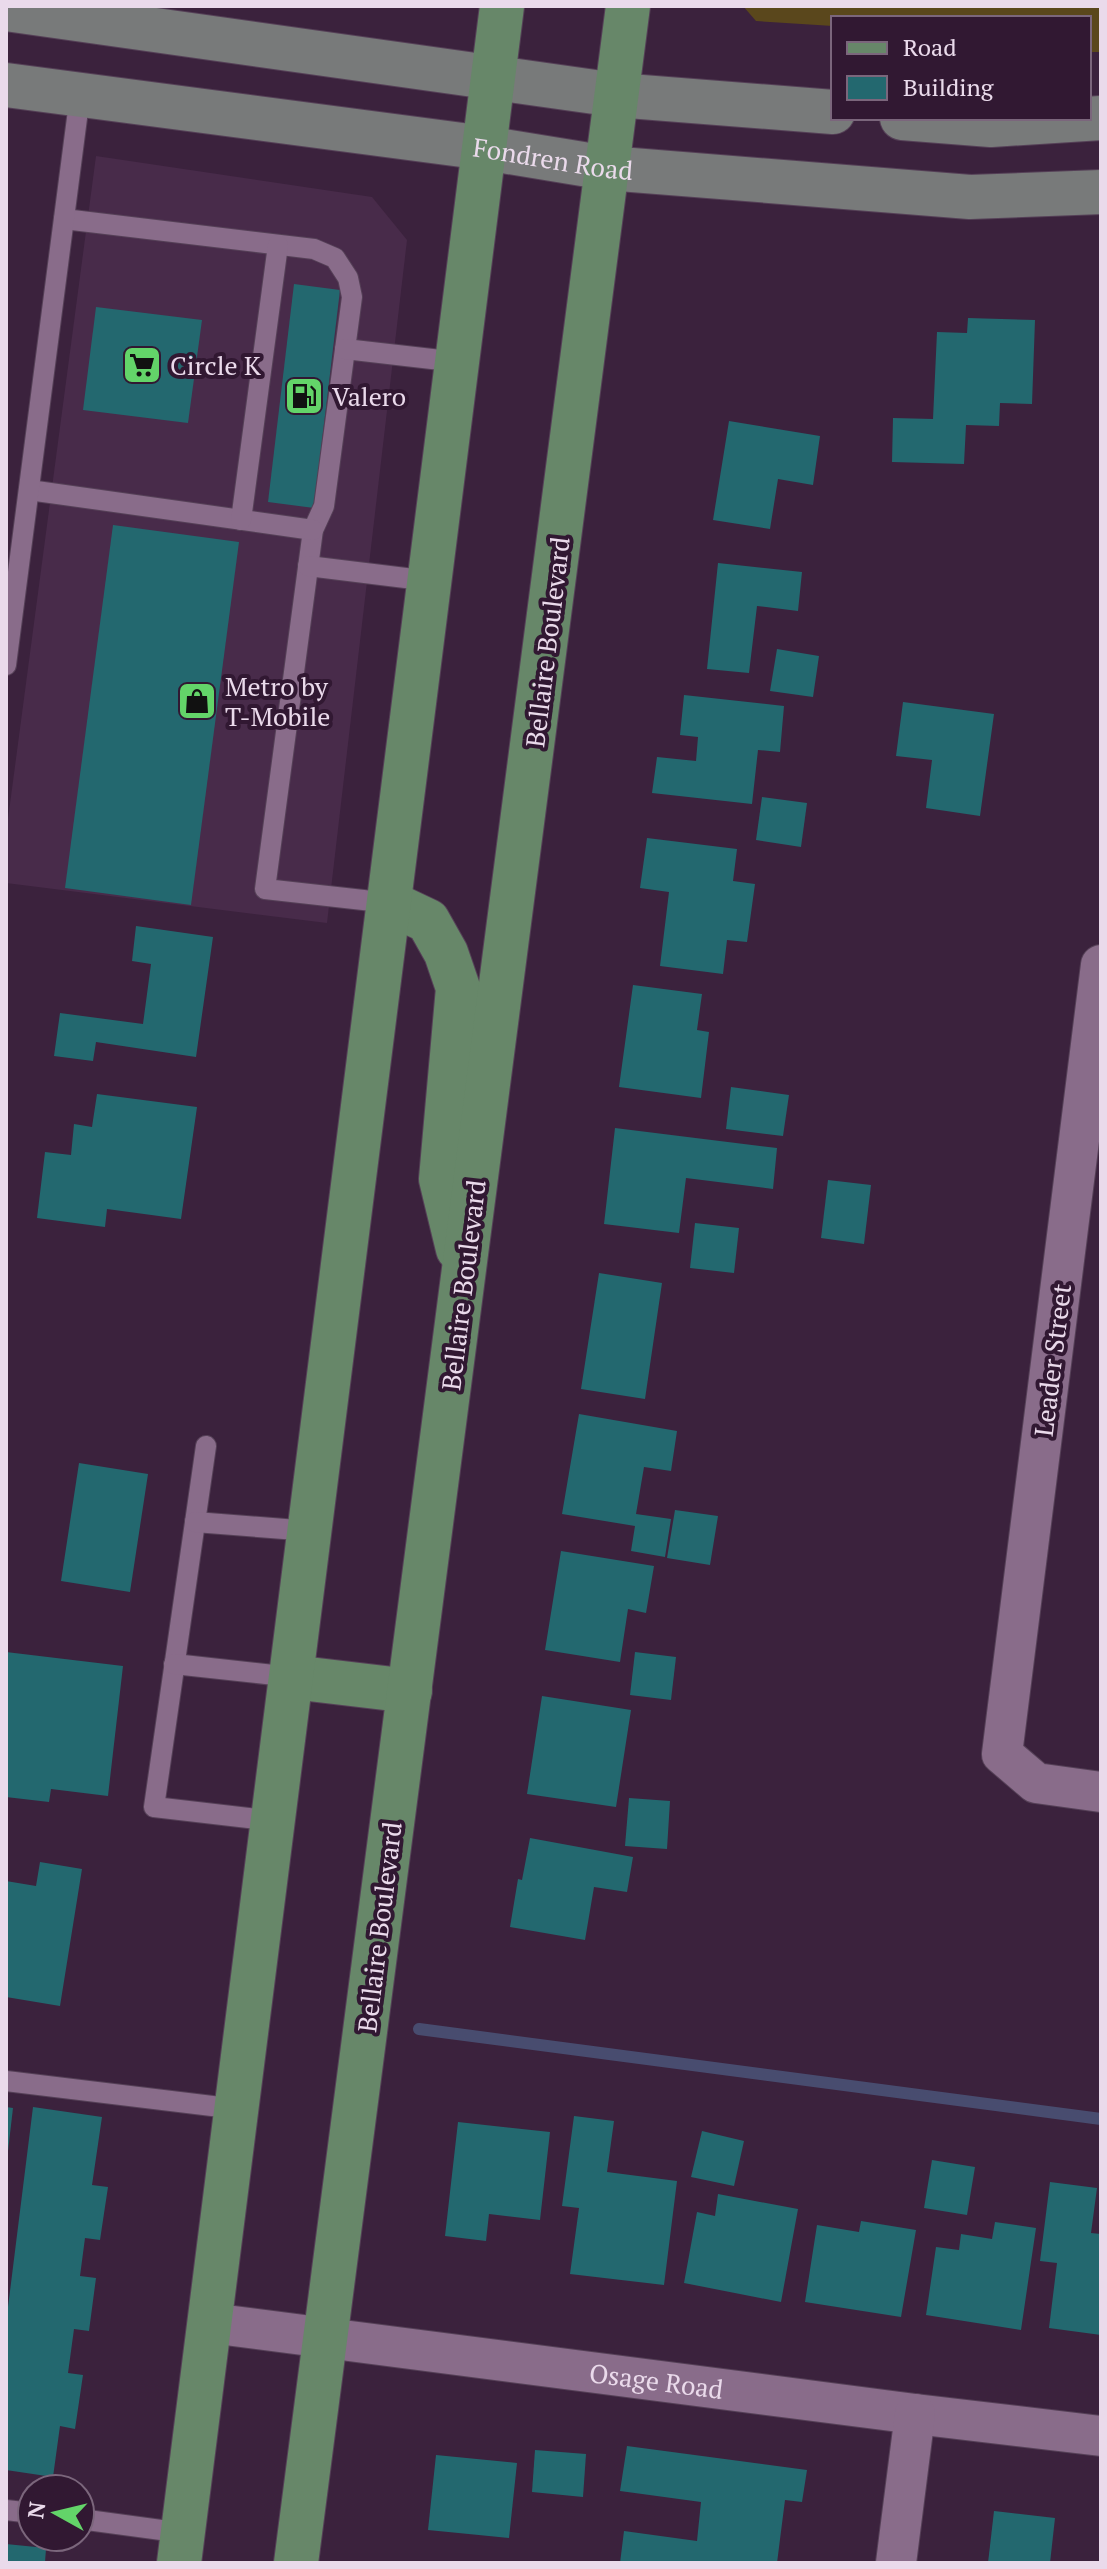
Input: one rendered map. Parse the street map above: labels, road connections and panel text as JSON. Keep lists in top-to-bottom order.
{
  "streets": {
    "main road": ["Fondren Road", "Bellaire Boulevard"],
    "street": ["Leader Street", "Osage Road"]
  },
  "crossings": [
    ["Fondren Road", "Bellaire Boulevard"],
    ["Bellaire Boulevard", "Osage Road"]
  ],
  "places": {
    "supermarket": ["Circle K"],
    "fuel station": ["Valero"],
    "shop": ["Metro by T-Mobile"]
  },
  "legend": ["Road", "Building"],
  "north": "left"
}
